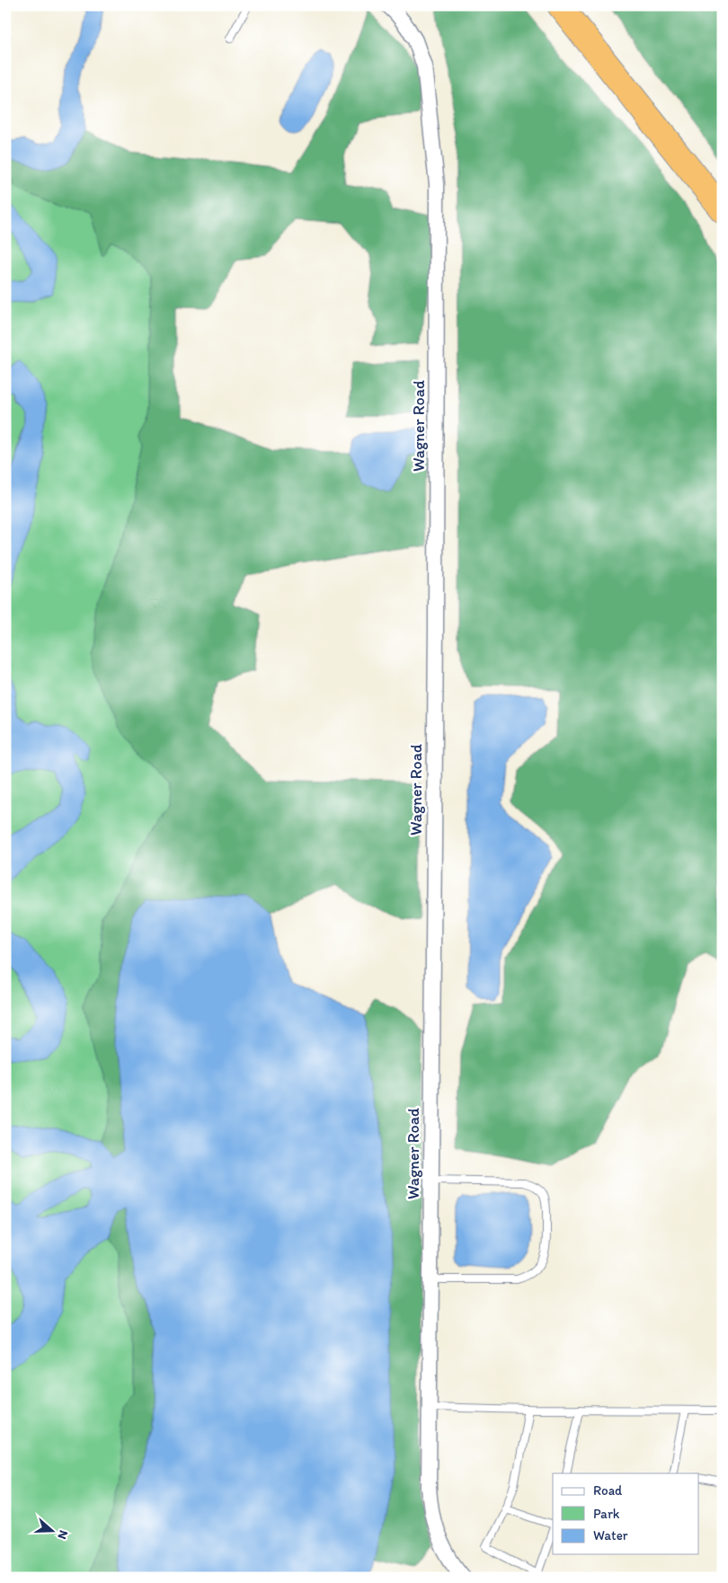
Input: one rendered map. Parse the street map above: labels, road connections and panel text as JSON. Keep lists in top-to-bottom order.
{
  "streets": {
    "street": ["Wagner Road"]
  },
  "legend": ["Road", "Park", "Water"],
  "north": "right"
}
